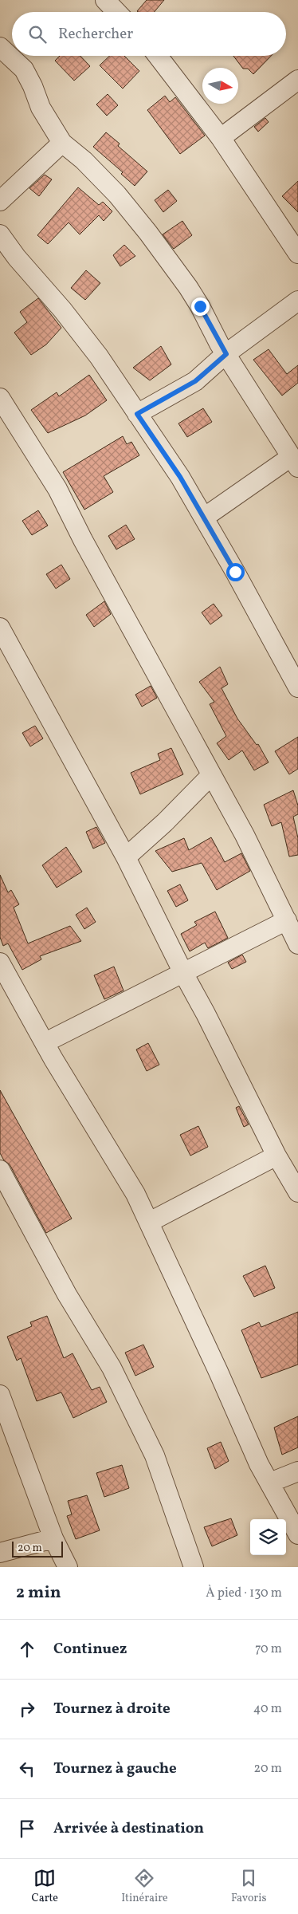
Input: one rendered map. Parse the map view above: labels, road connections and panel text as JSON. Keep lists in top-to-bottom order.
{
  "scale_bar": "20 m",
  "north": "right",
  "page": {
    "search": "Rechercher",
    "scale": "20 m",
    "heading": ["2 min", "À pied · 130 m"],
    "list": [
      ["Continuez", "70 m"],
      ["Tournez à droite", "40 m"],
      ["Tournez à gauche", "20 m"],
      "Arrivée à destination"
    ],
    "nav": ["Carte", "Itinéraire", "Favoris"]
  }
}
